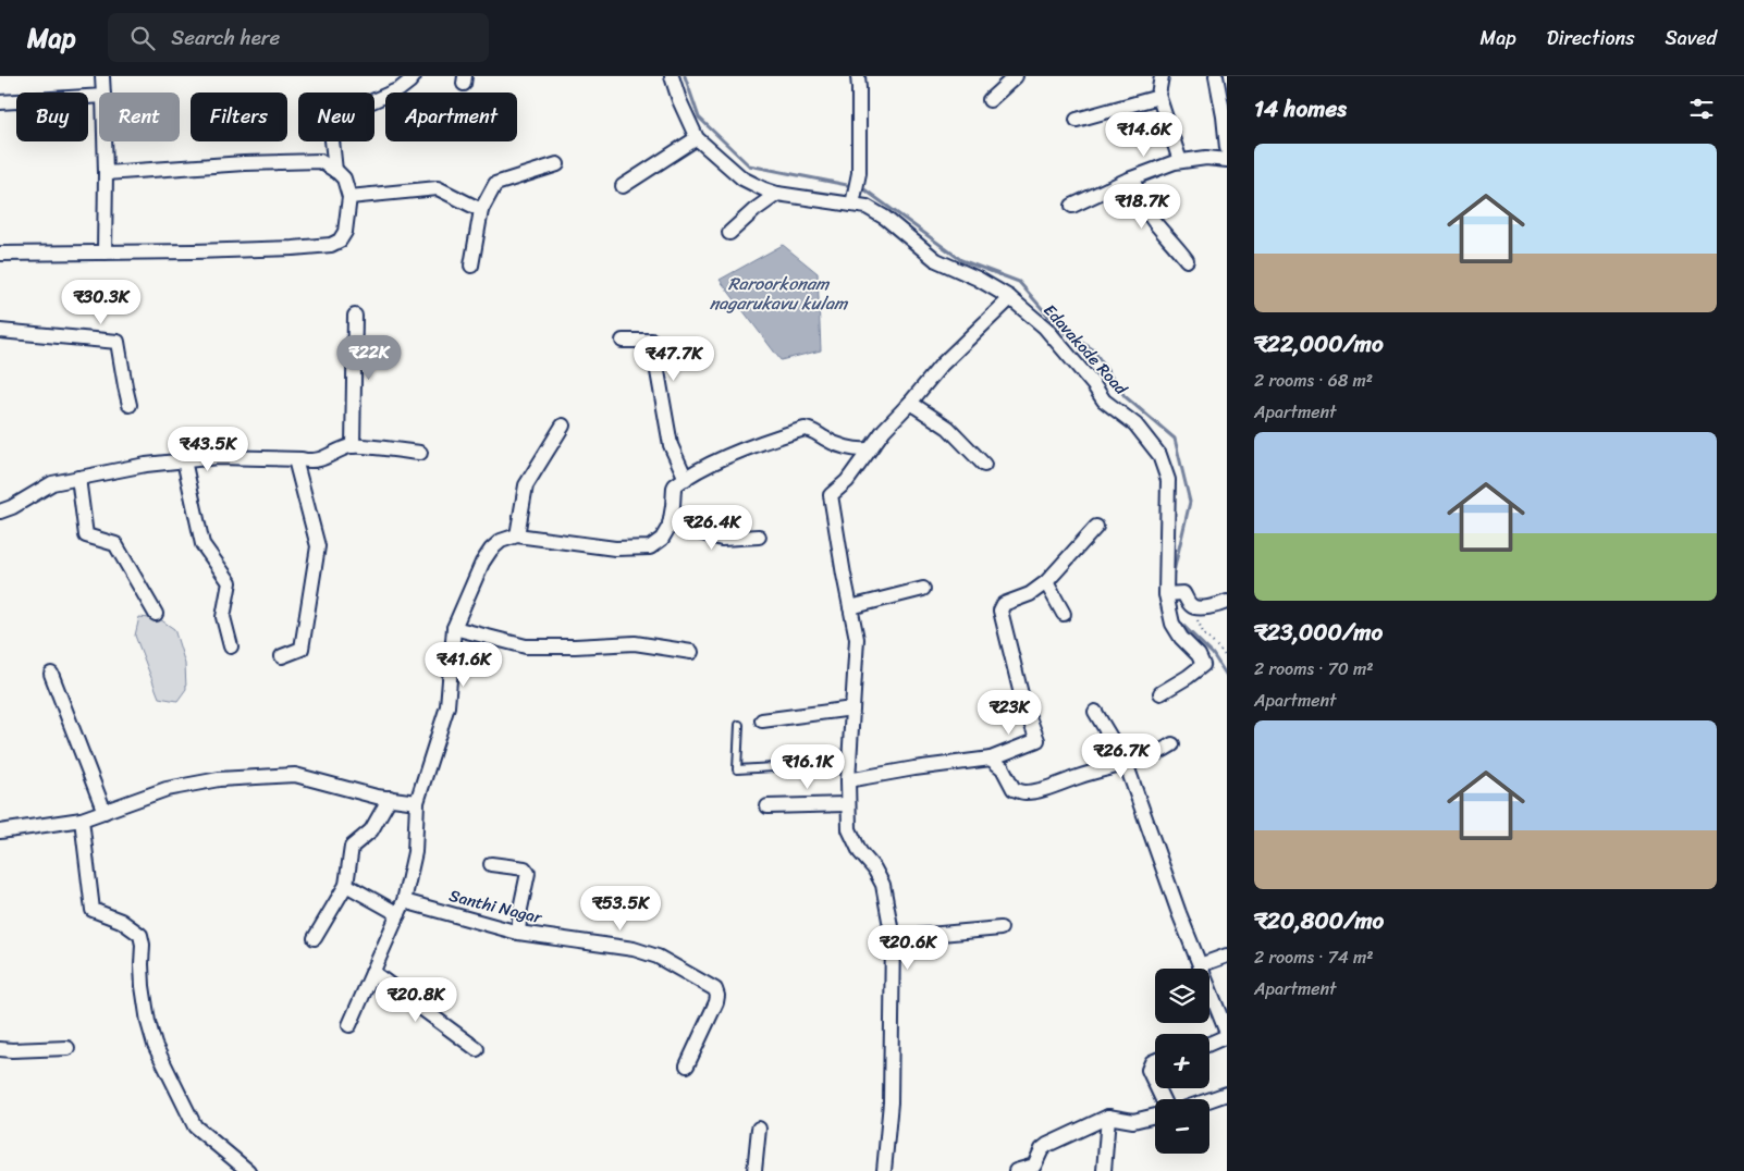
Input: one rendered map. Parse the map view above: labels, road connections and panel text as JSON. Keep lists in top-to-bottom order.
{
  "streets": {
    "street": ["Edavakode Road", "Santhi Nagar"]
  },
  "water": ["Raroorkonam nagarukavu kulam"],
  "page": {
    "header": "Map",
    "search": "Search here",
    "nav": ["Map", "Directions", "Saved"],
    "heading": "14 homes",
    "chip": [
      "Buy",
      "Rent",
      "Filters",
      "New",
      "Apartment"
    ],
    "price": [
      "₹14.6K",
      "₹18.7K",
      "₹30.3K",
      "₹22K",
      "₹47.7K",
      "₹43.5K",
      "₹26.4K",
      "₹41.6K",
      "₹23K",
      "₹26.7K",
      "₹16.1K",
      "₹53.5K",
      "₹20.6K",
      "₹20.8K"
    ],
    "list": [
      {
        "name": "₹22,000/mo",
        "note": "2 rooms · 68 m² · Apartment"
      },
      {
        "name": "₹23,000/mo",
        "note": "2 rooms · 70 m² · Apartment"
      },
      {
        "name": "₹20,800/mo",
        "note": "2 rooms · 74 m² · Apartment"
      }
    ],
    "map_buttons": ["+", "−"]
  }
}
